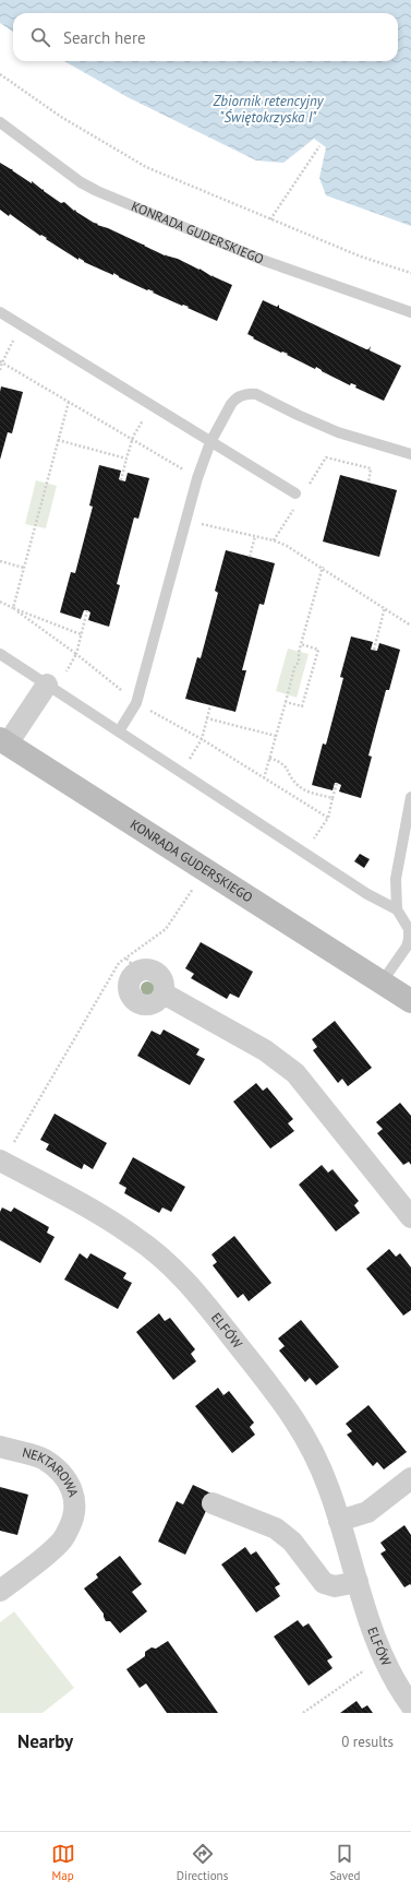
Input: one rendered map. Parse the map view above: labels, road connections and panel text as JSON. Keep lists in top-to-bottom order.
{
  "streets": {
    "street": ["KONRADA GUDERSKIEGO", "ELFÓW", "NEKTAROWA"]
  },
  "water": ["Zbiornik retencyjny \"Świętokrzyska I\""],
  "page": {
    "search": "Search here",
    "heading": ["Nearby", "0 results"],
    "nav": ["Map", "Directions", "Saved"]
  }
}
